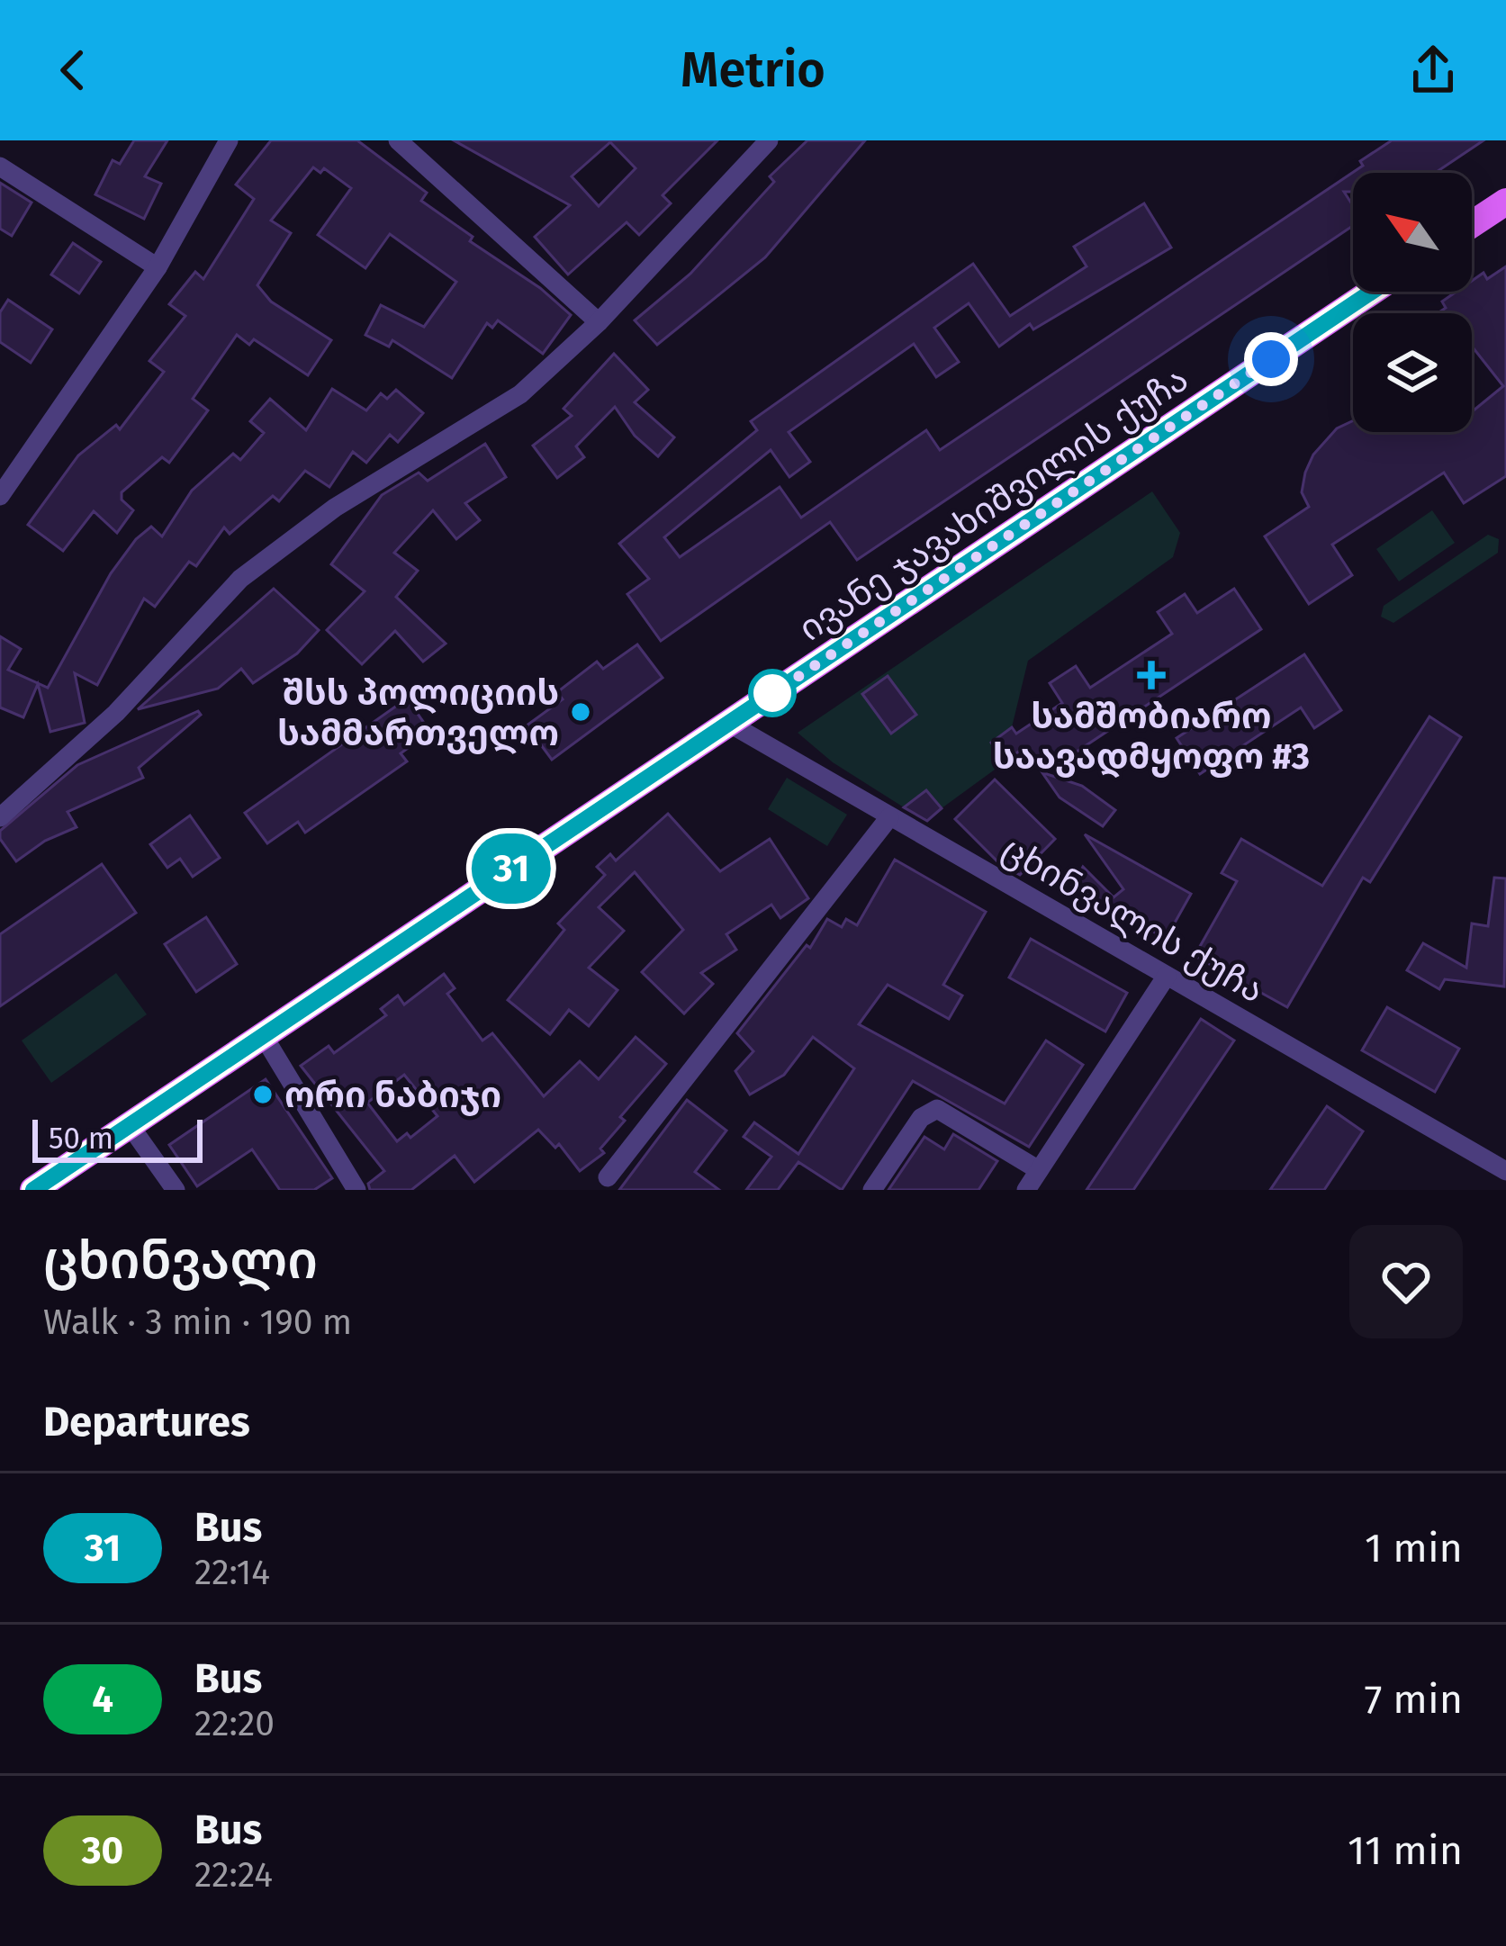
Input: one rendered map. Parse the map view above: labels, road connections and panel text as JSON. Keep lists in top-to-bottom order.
{
  "streets": {
    "main road": ["ივანე ჯავახიშვილის ქუჩა"],
    "street": ["ცხინვალის ქუჩა"]
  },
  "crossings": [
    ["ივანე ჯავახიშვილის ქუჩა", "ცხინვალის ქუჩა"]
  ],
  "places": {
    "health": ["სამშობიარო საავადმყოფო #3"],
    "other": ["შსს პოლიციის სამმართველო", "ორი ნაბიჯი"]
  },
  "lines": ["bus line 31"],
  "scale_bar": "50 m",
  "north": "top left",
  "page": {
    "header": "Metrio",
    "on_map": "31",
    "scale": "50 m",
    "heading": [
      ["ცხინვალი", "Walk · 3 min · 190 m"],
      "Departures"
    ],
    "list": [
      {
        "mark": "31",
        "name": "Bus",
        "note": "22:14",
        "value": "1 min"
      },
      {
        "mark": "4",
        "name": "Bus",
        "note": "22:20",
        "value": "7 min"
      },
      {
        "mark": "30",
        "name": "Bus",
        "note": "22:24",
        "value": "11 min"
      }
    ]
  }
}
